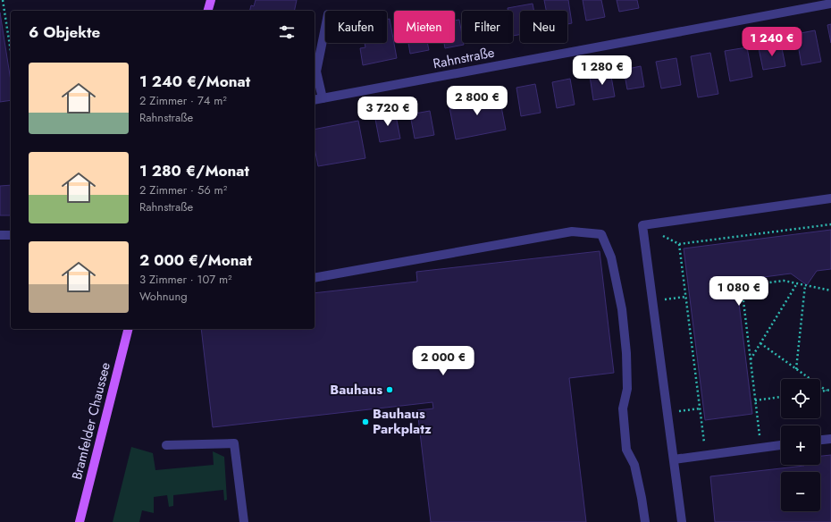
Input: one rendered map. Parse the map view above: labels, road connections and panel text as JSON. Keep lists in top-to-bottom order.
{
  "streets": {
    "main road": ["Bramfelder Chaussee"],
    "street": ["Rahnstraße"]
  },
  "places": ["Bauhaus", "Bauhaus Parkplatz"],
  "page": {
    "chip": [
      "Kaufen",
      "Mieten",
      "Filter",
      "Neu"
    ],
    "heading": "6 Objekte",
    "price": [
      "1 240 €",
      "1 280 €",
      "2 800 €",
      "3 720 €",
      "1 080 €",
      "2 000 €"
    ],
    "list": [
      {
        "name": "1 240 €/Monat",
        "note": "2 Zimmer · 74 m² · Rahnstraße"
      },
      {
        "name": "1 280 €/Monat",
        "note": "2 Zimmer · 56 m² · Rahnstraße"
      },
      {
        "name": "2 000 €/Monat",
        "note": "3 Zimmer · 107 m² · Wohnung"
      }
    ],
    "map_buttons": ["+", "−"]
  }
}
